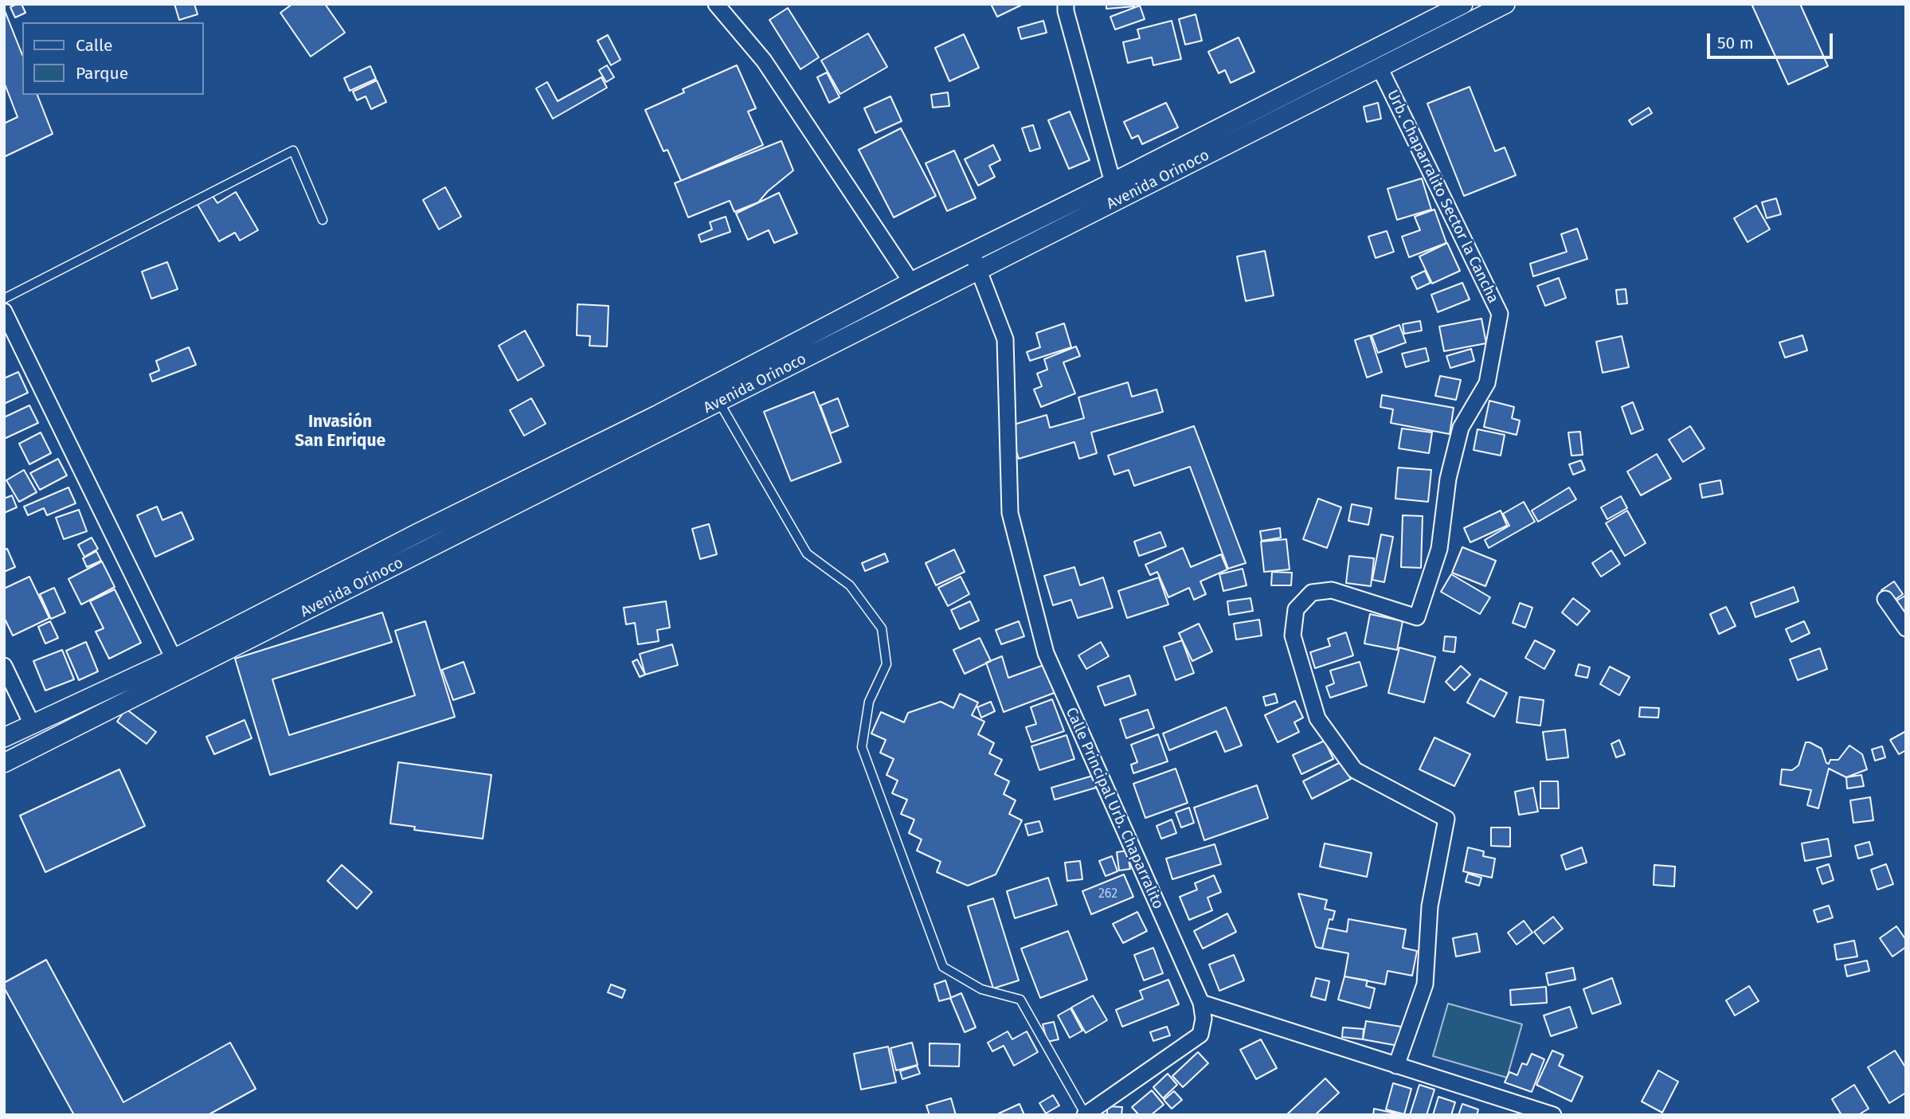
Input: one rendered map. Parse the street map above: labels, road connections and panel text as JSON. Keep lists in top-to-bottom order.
{
  "streets": {
    "street": ["Avenida Orinoco", "Urb. Chaparralito Sector la Cancha", "Calle Principal Urb. Chaparralito"]
  },
  "crossings": [
    ["Avenida Orinoco", "Urb. Chaparralito Sector la Cancha"],
    ["Avenida Orinoco", "Calle Principal Urb. Chaparralito"]
  ],
  "districts": ["Invasión San Enrique"],
  "house_numbers": ["262"],
  "legend": ["Calle", "Parque"],
  "scale_bar": "50 m"
}
